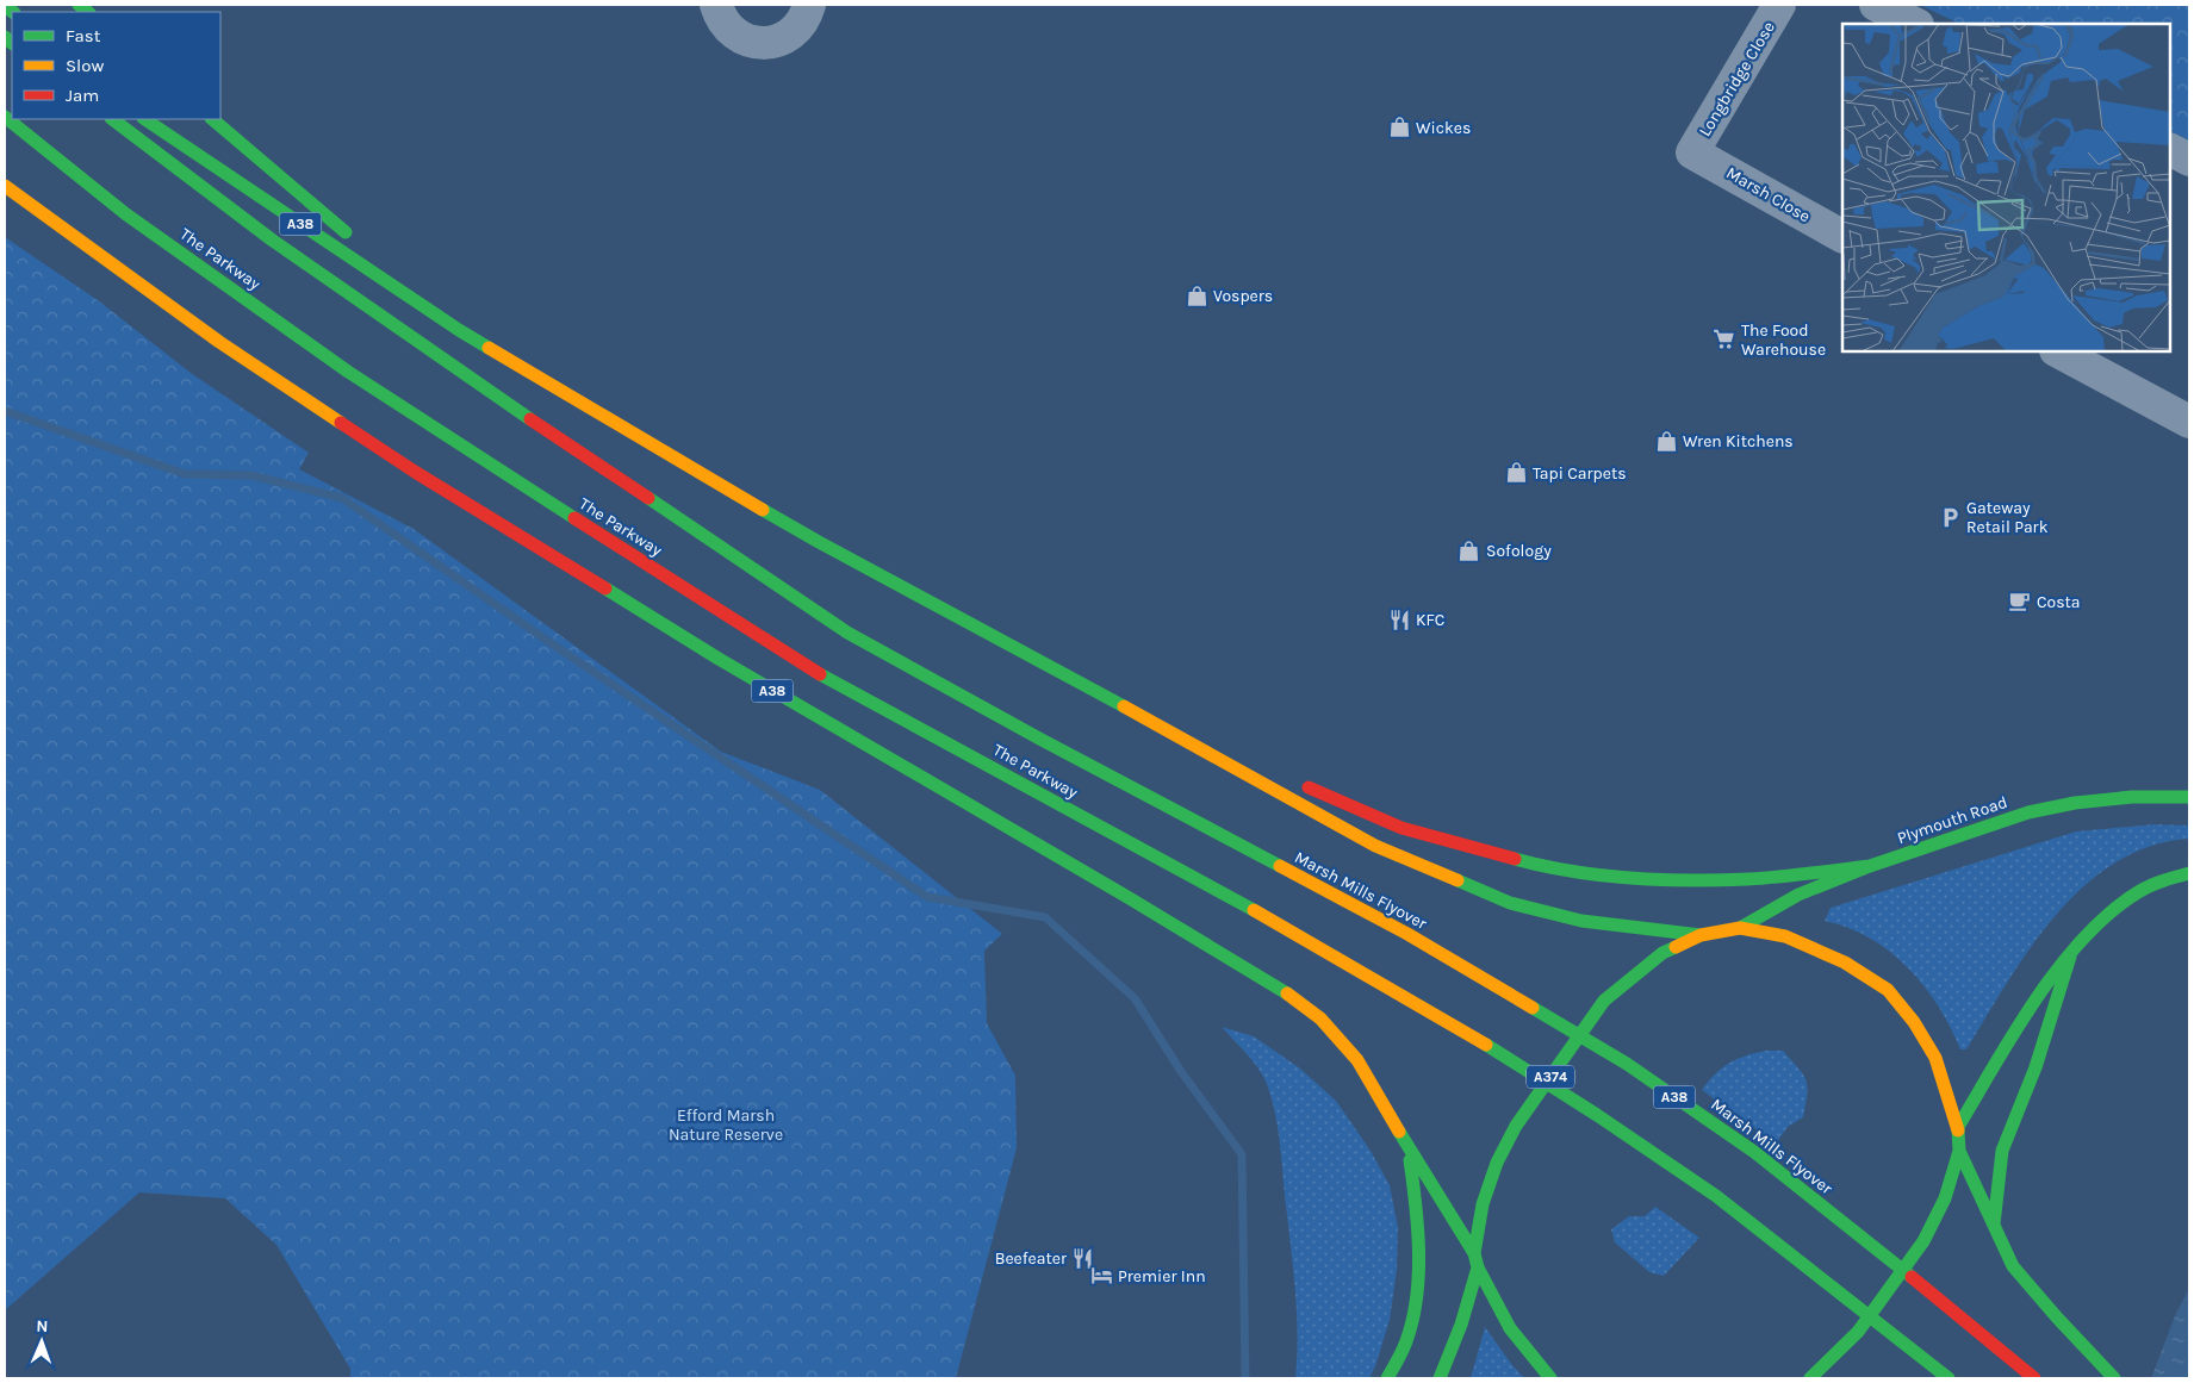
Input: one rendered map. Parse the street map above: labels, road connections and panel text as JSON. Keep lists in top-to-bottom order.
{
  "streets": {
    "main road": [
      "A38",
      "The Parkway",
      "Plymouth Road",
      "Marsh Mills Flyover",
      "A374"
    ],
    "street": ["Longbridge Close", "Marsh Close"]
  },
  "crossings": [
    ["Longbridge Close", "Marsh Close"],
    ["A38", "A374"],
    ["The Parkway", "Marsh Mills Flyover"],
    ["Plymouth Road", "A374"]
  ],
  "parks": ["Efford Marsh Nature Reserve"],
  "places": {
    "shop": [
      "Wickes",
      "Vospers",
      "Wren Kitchens",
      "Tapi Carpets",
      "Sofology"
    ],
    "supermarket": ["The Food Warehouse"],
    "parking": ["Gateway Retail Park"],
    "cafe": ["Costa"],
    "restaurant": ["KFC", "Beefeater"],
    "hotel": ["Premier Inn"]
  },
  "legend": ["Fast", "Slow", "Jam"],
  "north": "top"
}
